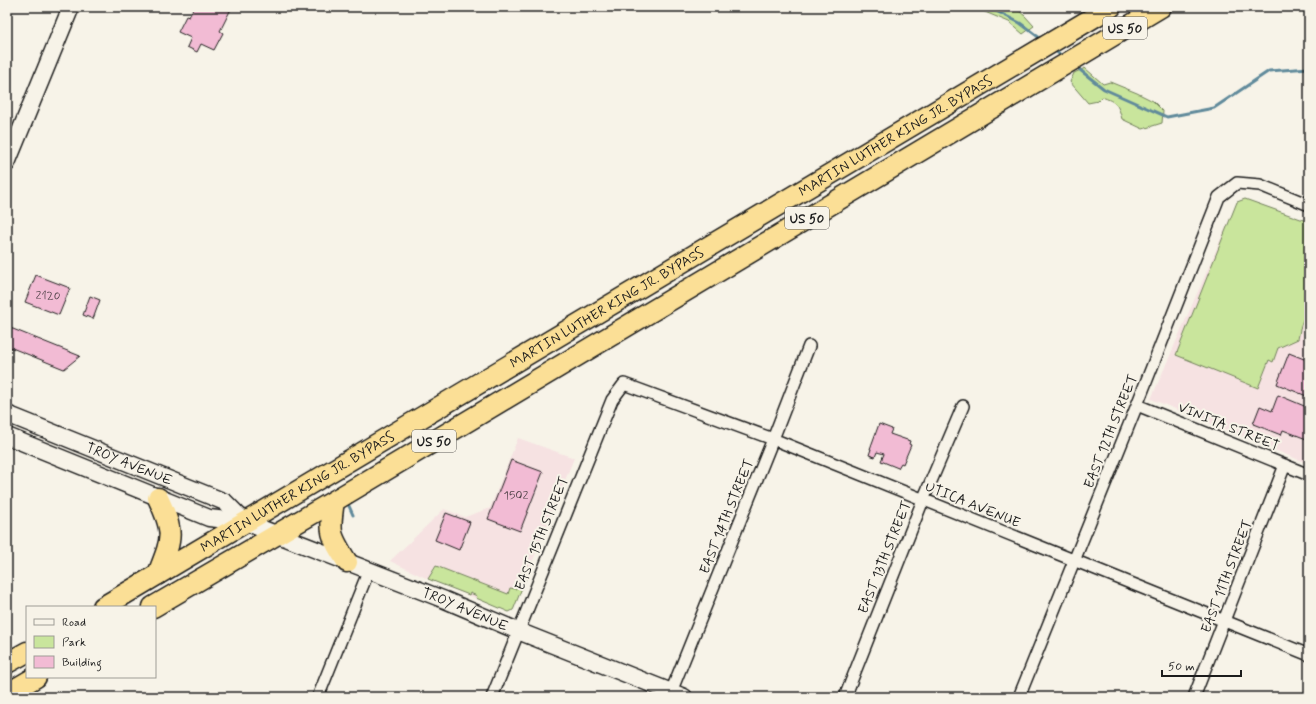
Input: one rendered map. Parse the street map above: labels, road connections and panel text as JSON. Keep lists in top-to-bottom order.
{
  "streets": {
    "highway": ["US 50", "MARTIN LUTHER KING JR. BYPASS"],
    "street": [
      "VINITA STREET",
      "EAST 12TH STREET",
      "TROY AVENUE",
      "UTICA AVENUE",
      "EAST 14TH STREET",
      "EAST 15TH STREET",
      "EAST 13TH STREET",
      "EAST 11TH STREET"
    ]
  },
  "crossings": [
    ["MARTIN LUTHER KING JR. BYPASS", "TROY AVENUE"],
    ["VINITA STREET", "EAST 12TH STREET"],
    ["VINITA STREET", "EAST 11TH STREET"],
    ["EAST 12TH STREET", "UTICA AVENUE"],
    ["TROY AVENUE", "EAST 14TH STREET"],
    ["TROY AVENUE", "EAST 15TH STREET"],
    ["UTICA AVENUE", "EAST 14TH STREET"],
    ["UTICA AVENUE", "EAST 15TH STREET"],
    ["UTICA AVENUE", "EAST 13TH STREET"],
    ["UTICA AVENUE", "EAST 11TH STREET"]
  ],
  "house_numbers": ["2120", "1502"],
  "legend": ["Road", "Park", "Building"],
  "scale_bar": "50 m"
}
